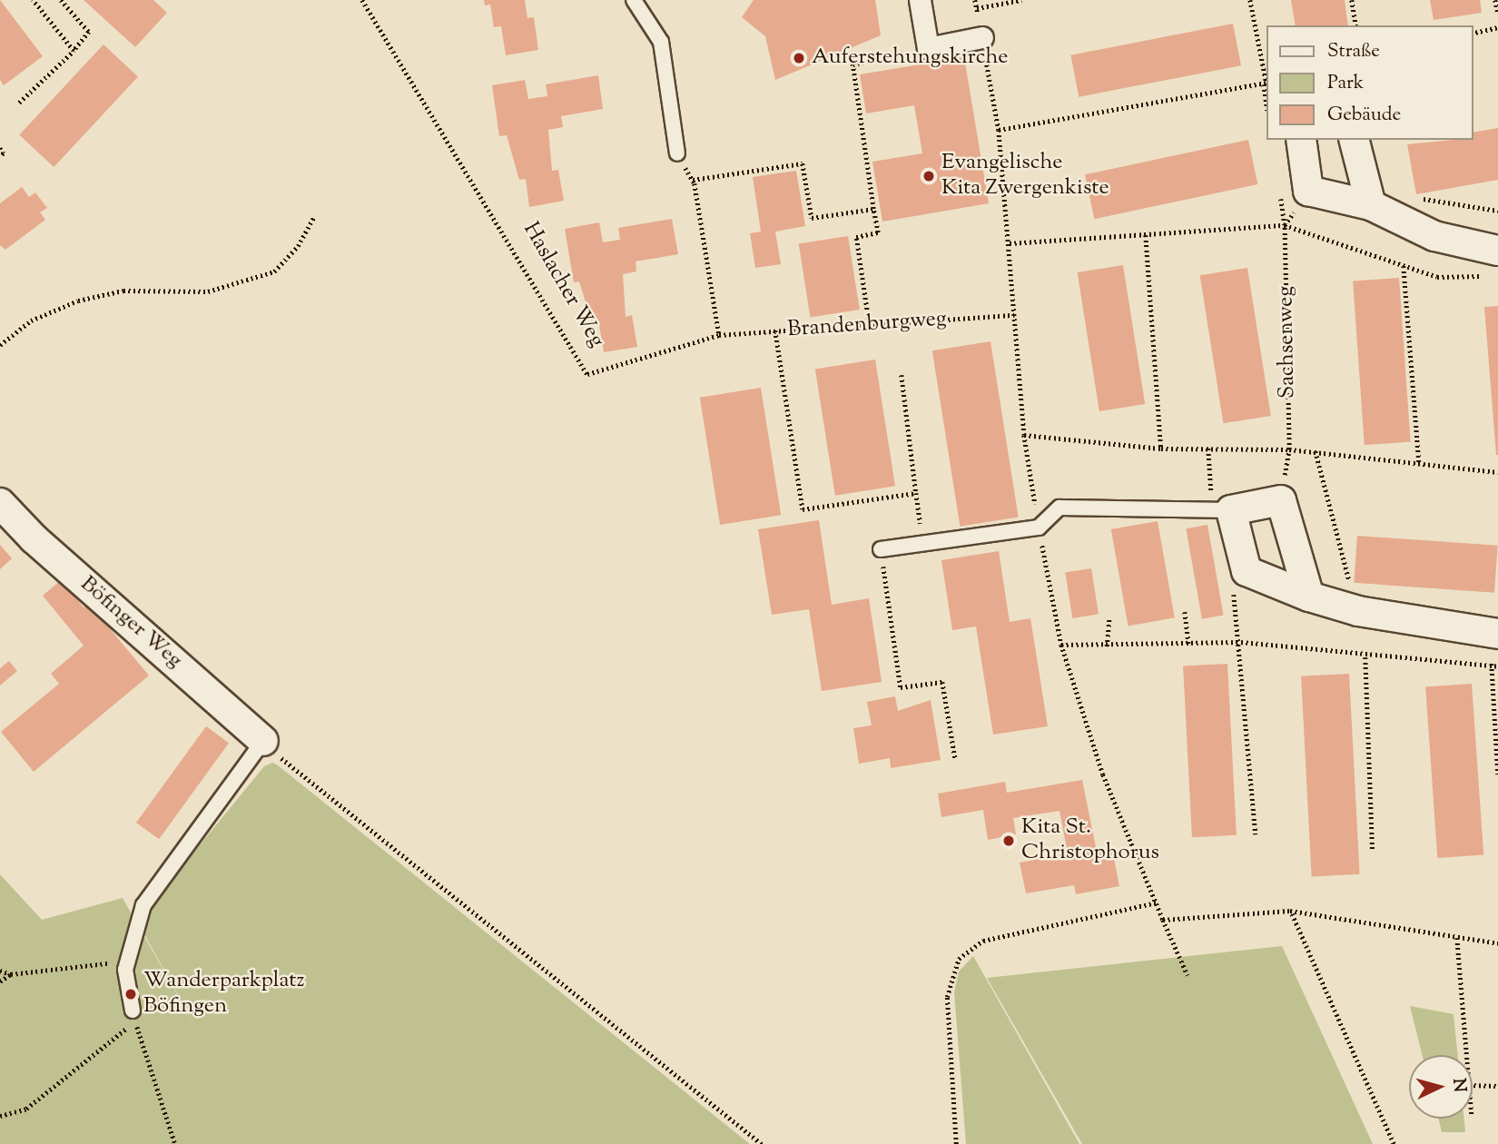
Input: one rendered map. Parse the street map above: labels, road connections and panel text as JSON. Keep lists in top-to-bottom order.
{
  "streets": {
    "street": ["Böfinger Weg"],
    "path": ["Haslacher Weg", "Brandenburgweg", "Sachsenweg"]
  },
  "crossings": [
    ["Haslacher Weg", "Brandenburgweg"]
  ],
  "places": [
    "Auferstehungskirche",
    "Evangelische Kita Zwergenkiste",
    "Kita St. Christophorus",
    "Wanderparkplatz Böfingen"
  ],
  "legend": ["Straße", "Park", "Gebäude"],
  "north": "right"
}
